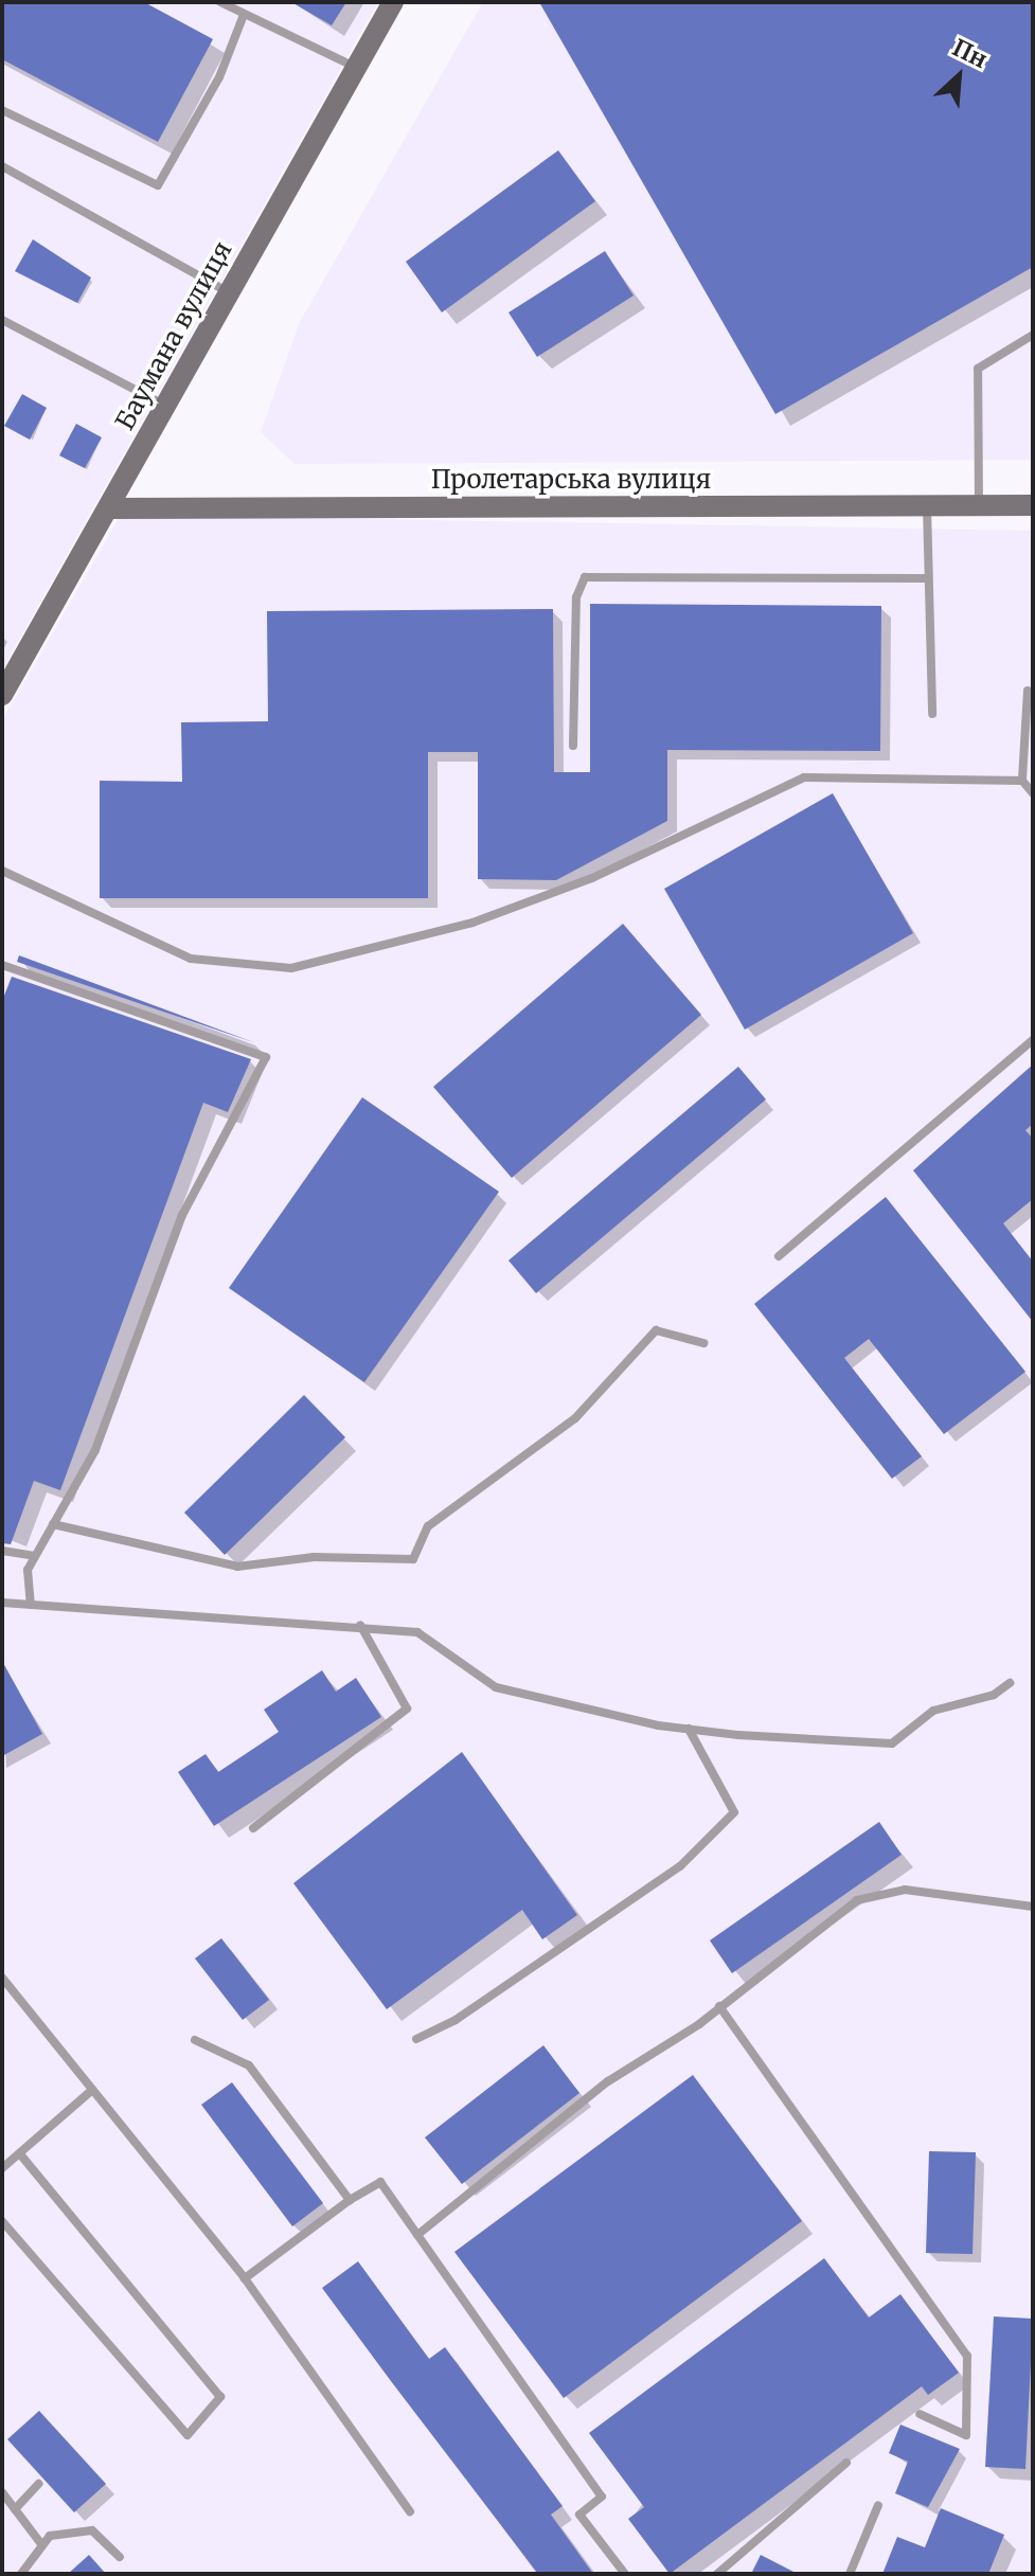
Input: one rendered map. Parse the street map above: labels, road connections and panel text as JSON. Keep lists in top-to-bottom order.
{
  "streets": {
    "street": ["Баумана вулиця", "Пролетарська вулиця"]
  },
  "crossings": [
    ["Баумана вулиця", "Пролетарська вулиця"]
  ],
  "north": "top right"
}
